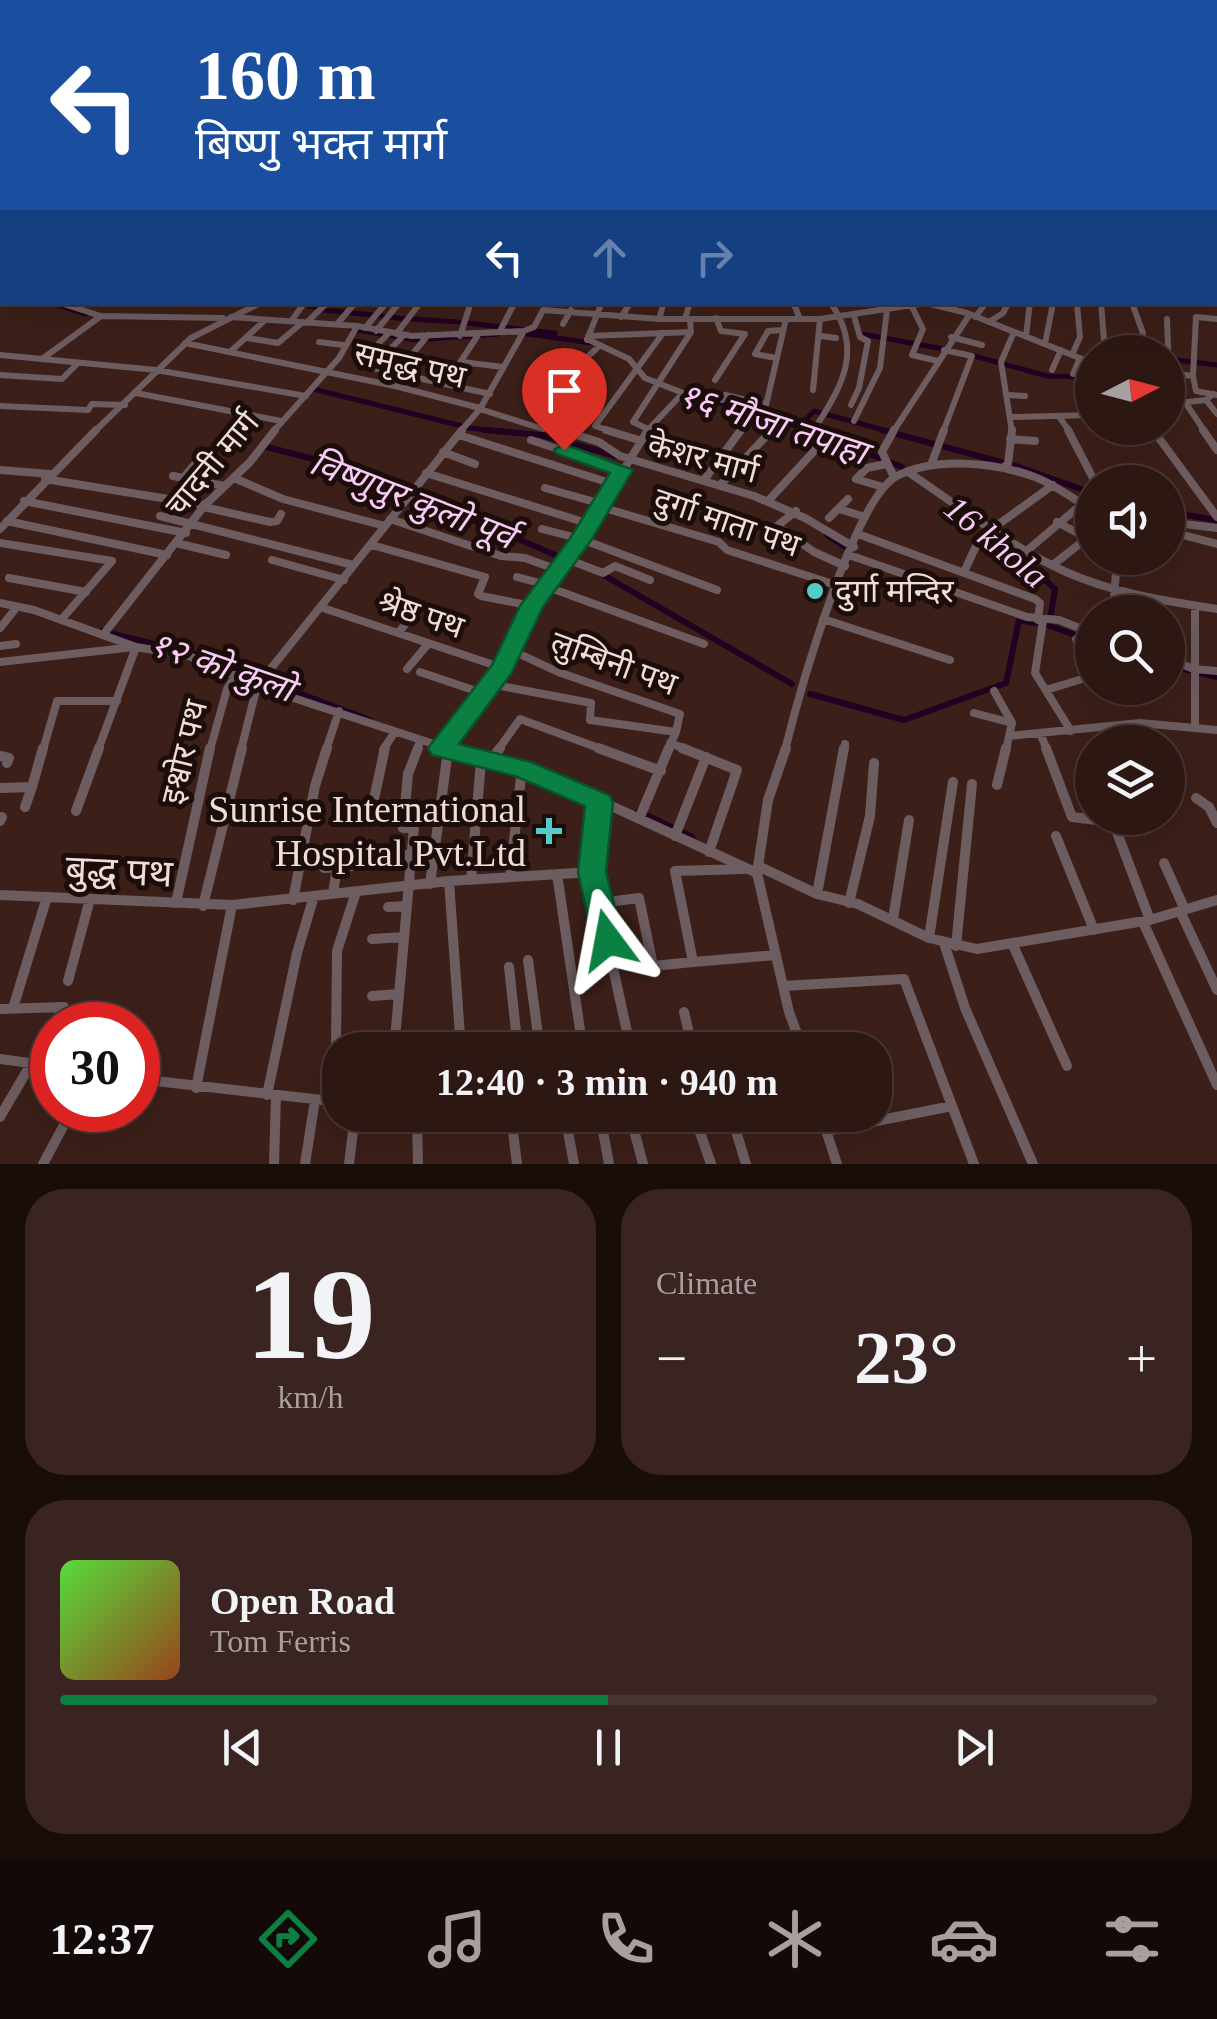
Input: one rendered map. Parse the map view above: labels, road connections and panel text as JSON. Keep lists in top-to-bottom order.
{
  "streets": {
    "street": [
      "समृद्ध पथ",
      "केशर मार्ग",
      "चादनी मार्ग",
      "दुर्गा माता पथ",
      "श्रेष्ठ पथ",
      "लुम्बिनी पथ",
      "इश्वोर पथ",
      "बुद्ध पथ"
    ]
  },
  "crossings": [
    ["समृद्ध पथ", "केशर मार्ग"],
    ["समृद्ध पथ", "चादनी मार्ग"],
    ["केशर मार्ग", "दुर्गा माता पथ"],
    ["केशर मार्ग", "श्रेष्ठ पथ"],
    ["केशर मार्ग", "लुम्बिनी पथ"],
    ["इश्वोर पथ", "बुद्ध पथ"]
  ],
  "water": [
    "१६ मौजा तपाहा",
    "विष्णुपुर कुलो पूर्व",
    "16 khola",
    "१२ को कुलो"
  ],
  "places": {
    "other": ["दुर्गा मन्दिर"],
    "health": ["Sunrise International Hospital Pvt.Ltd"]
  },
  "north": "right",
  "page": {
    "turn": ["160 m", "बिष्णु भक्त मार्ग"],
    "limit": "30",
    "trip": "12:40 · 3 min · 940 m",
    "tile": [
      ["19", "km/h"],
      "Climate"
    ],
    "heat": ["−", "23°", "+"],
    "song": ["Open Road", "Tom Ferris"],
    "tabs": "12:37"
  }
}
